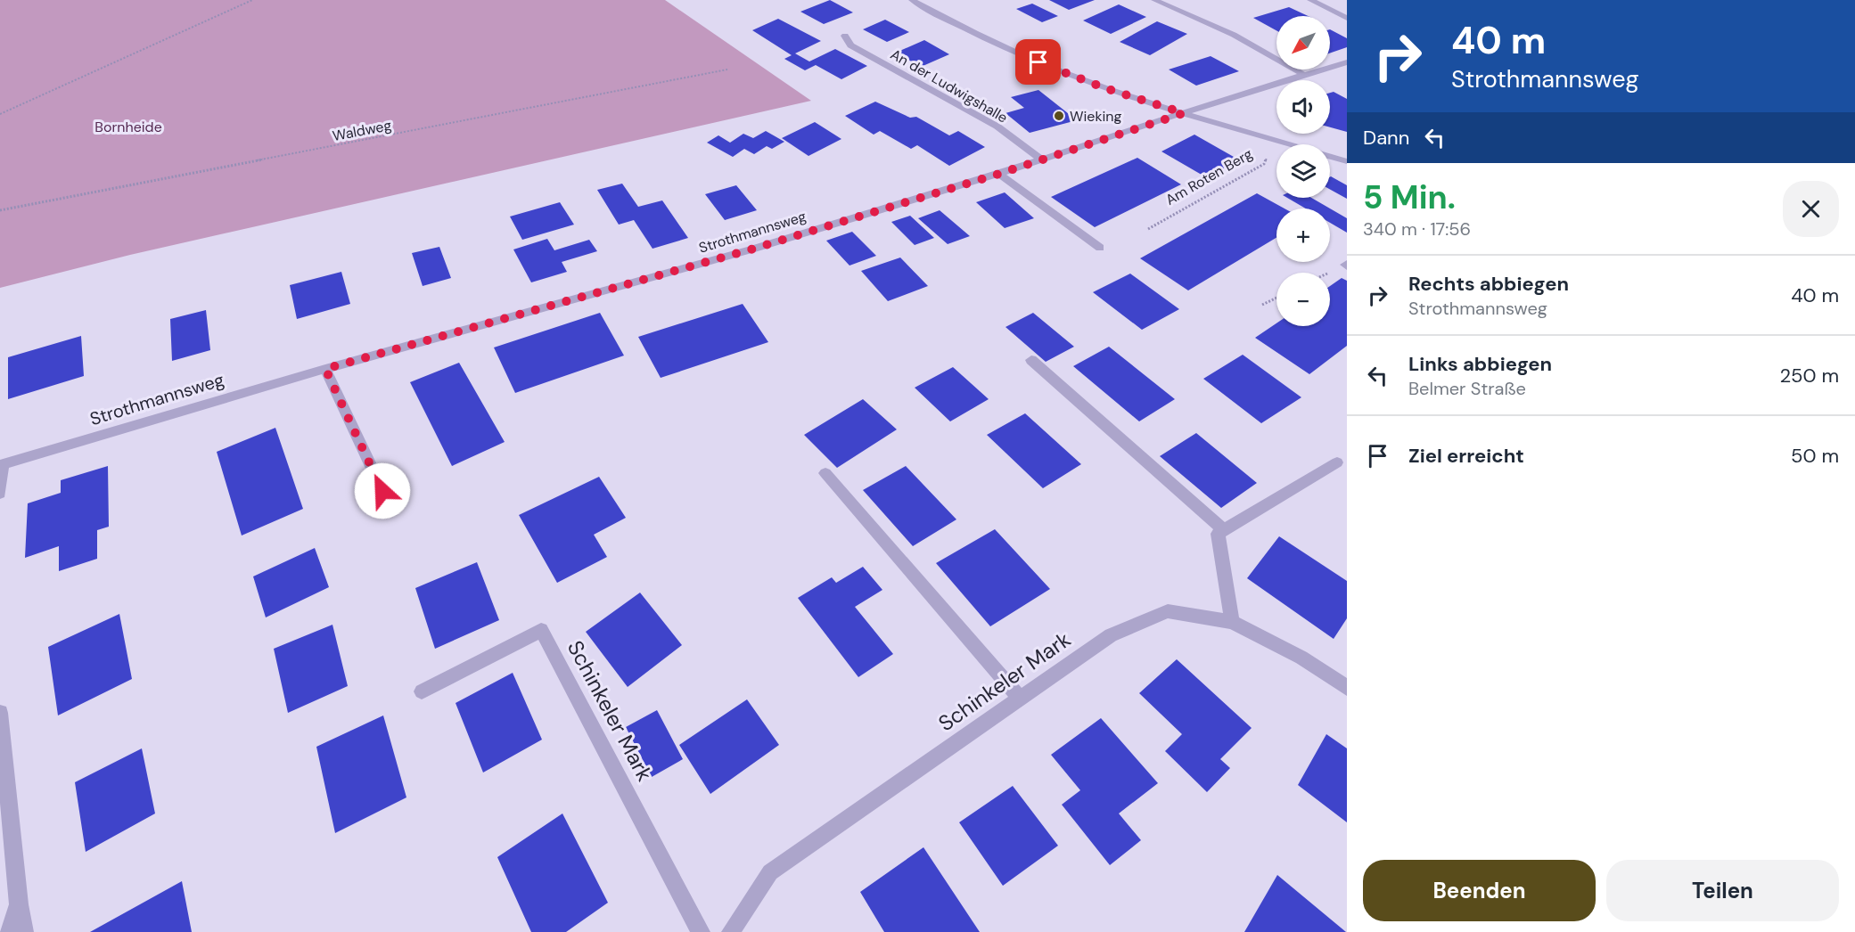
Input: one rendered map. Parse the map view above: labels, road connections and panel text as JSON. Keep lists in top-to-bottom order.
{
  "streets": {
    "street": ["An der Ludwigshalle", "Strothmannsweg", "Schinkeler Mark"],
    "path": ["Waldweg", "Am Roten Berg"]
  },
  "crossings": [
    ["An der Ludwigshalle", "Strothmannsweg"]
  ],
  "parks": ["Bornheide"],
  "places": ["Wieking"],
  "north": "bottom left",
  "page": {
    "turn": ["40 m", "Strothmannsweg"],
    "map_buttons": ["+", "−"],
    "then": "Dann",
    "heading": ["5 Min.", "340 m · 17:56"],
    "list": [
      {
        "name": "Rechts abbiegen",
        "note": "Strothmannsweg",
        "value": "40 m"
      },
      {
        "name": "Links abbiegen",
        "note": "Belmer Straße",
        "value": "250 m"
      },
      {
        "name": "Ziel erreicht",
        "value": "50 m"
      }
    ],
    "buttons": ["Beenden", "Teilen"]
  }
}
